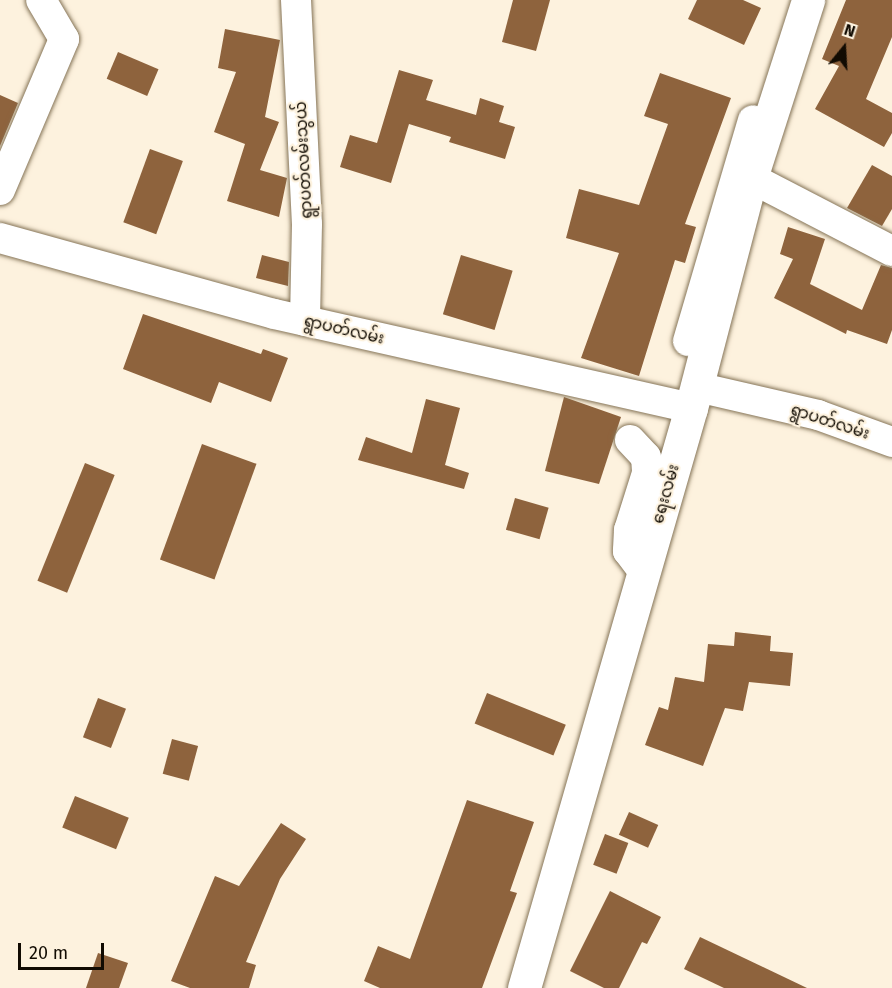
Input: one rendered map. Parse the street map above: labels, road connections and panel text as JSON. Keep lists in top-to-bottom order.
{
  "streets": {
    "street": ["ရွာပတ်လမ်းသွယ်", "ရွာပတ်လမ်း", "ရေးလမ်း"]
  },
  "crossings": [
    ["ရွာပတ်လမ်းသွယ်", "ရွာပတ်လမ်း"],
    ["ရွာပတ်လမ်း", "ရေးလမ်း"]
  ],
  "scale_bar": "20 m",
  "north": "top"
}
